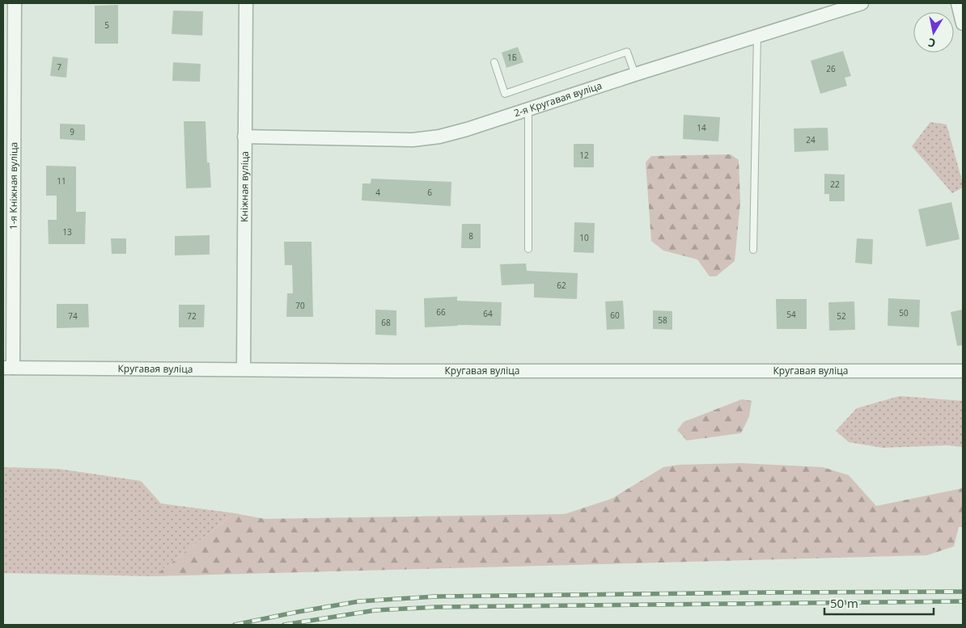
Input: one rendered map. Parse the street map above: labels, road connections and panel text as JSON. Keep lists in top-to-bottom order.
{
  "streets": {
    "street": [
      "2-я Кругавая вуліца",
      "1-я Кніжная вуліца",
      "Кніжная вуліца",
      "Кругавая вуліца"
    ]
  },
  "crossings": [
    ["2-я Кругавая вуліца", "Кніжная вуліца"],
    ["1-я Кніжная вуліца", "Кругавая вуліца"],
    ["Кніжная вуліца", "Кругавая вуліца"]
  ],
  "house_numbers": [
    "5",
    "1Б",
    "7",
    "26",
    "14",
    "9",
    "24",
    "12",
    "11",
    "22",
    "4",
    "6",
    "13",
    "8",
    "10",
    "62",
    "70",
    "66",
    "50",
    "64",
    "54",
    "60",
    "74",
    "72",
    "52",
    "58",
    "68"
  ],
  "scale_bar": "50 m",
  "north": "bottom"
}
